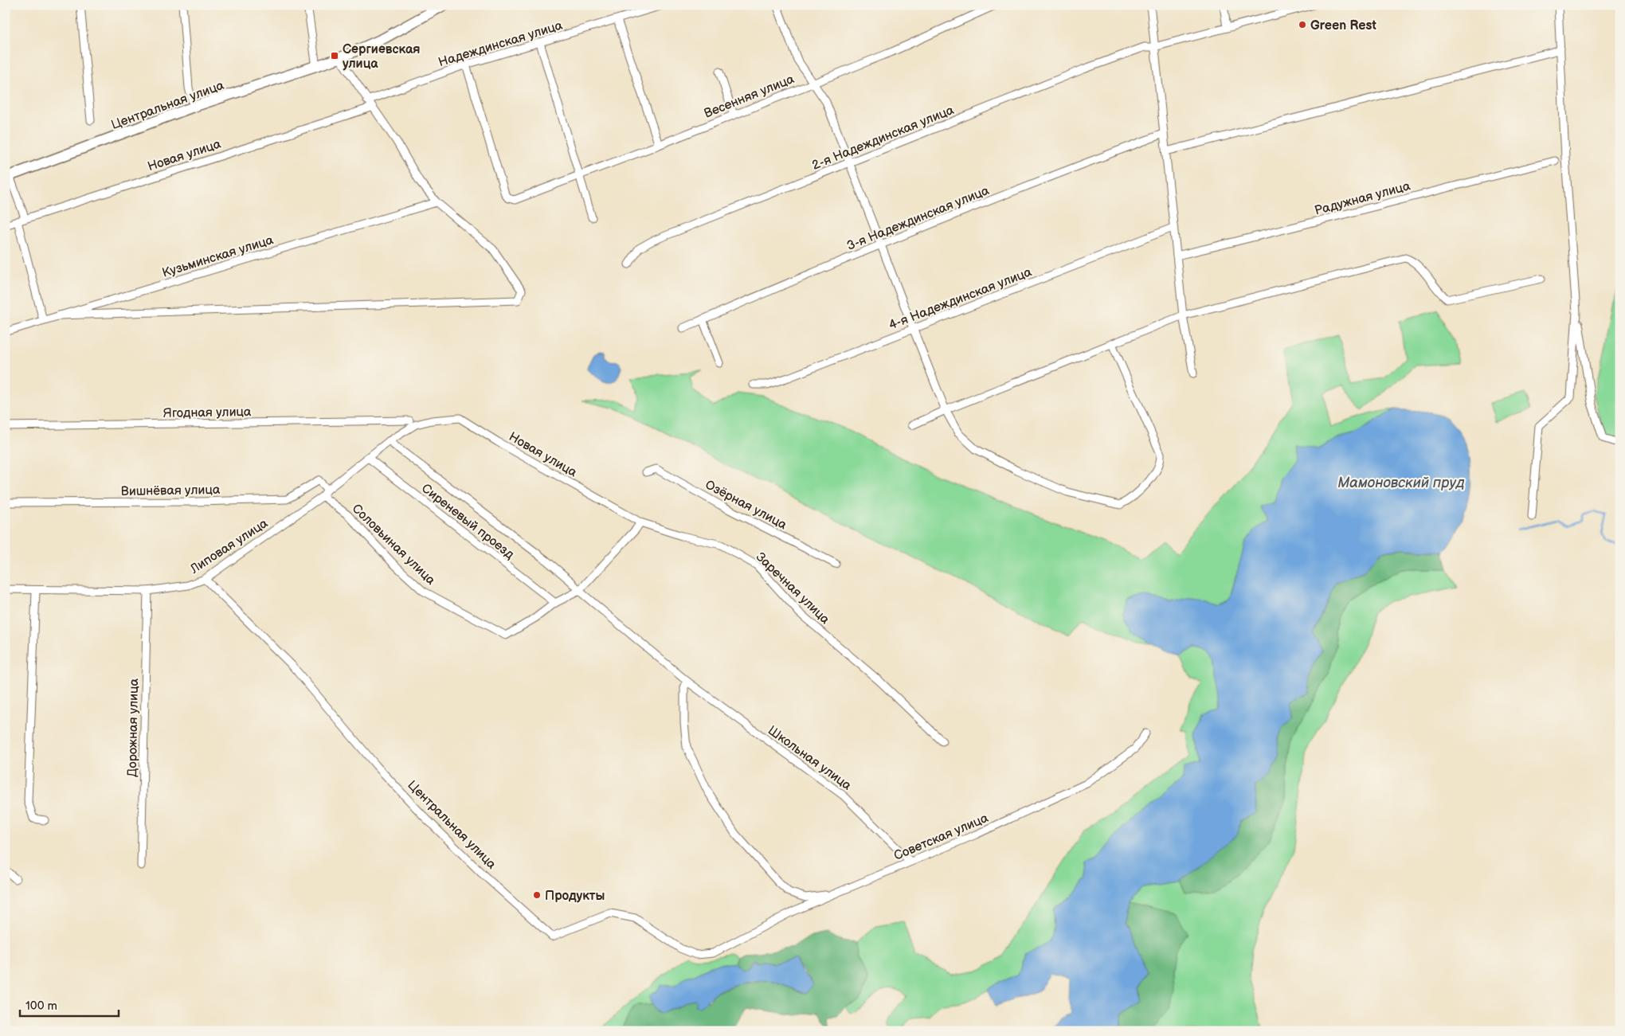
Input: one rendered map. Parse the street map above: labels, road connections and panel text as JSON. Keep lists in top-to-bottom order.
{
  "streets": {
    "street": [
      "Надеждинская улица",
      "Весенняя улица",
      "Центральная улица",
      "2-я Надеждинская улица",
      "Новая улица",
      "Радужная улица",
      "3-я Надеждинская улица",
      "Кузьминская улица",
      "4-я Надеждинская улица",
      "Ягодная улица",
      "Вишнёвая улица",
      "Озёрная улица",
      "Сиреневый проезд",
      "Соловьиная улица",
      "Липовая улица",
      "Заречная улица",
      "Дорожная улица",
      "Школьная улица",
      "Советская улица"
    ]
  },
  "crossings": [
    ["Надеждинская улица", "Весенняя улица"],
    ["Центральная улица", "Липовая улица"],
    ["Центральная улица", "Советская улица"],
    ["Новая улица", "Соловьиная улица"],
    ["Новая улица", "Липовая улица"],
    ["Новая улица", "Заречная улица"],
    ["Вишнёвая улица", "Соловьиная улица"],
    ["Вишнёвая улица", "Липовая улица"],
    ["Сиреневый проезд", "Соловьиная улица"],
    ["Сиреневый проезд", "Липовая улица"],
    ["Соловьиная улица", "Липовая улица"],
    ["Соловьиная улица", "Заречная улица"],
    ["Соловьиная улица", "Школьная улица"],
    ["Липовая улица", "Дорожная улица"],
    ["Липовая улица", "Школьная улица"],
    ["Школьная улица", "Советская улица"]
  ],
  "water": ["Мамоновский пруд"],
  "places": {
    "other": ["Green Rest", "Продукты"],
    "transit": ["Сергиевская улица"]
  },
  "scale_bar": "100 m"
}
